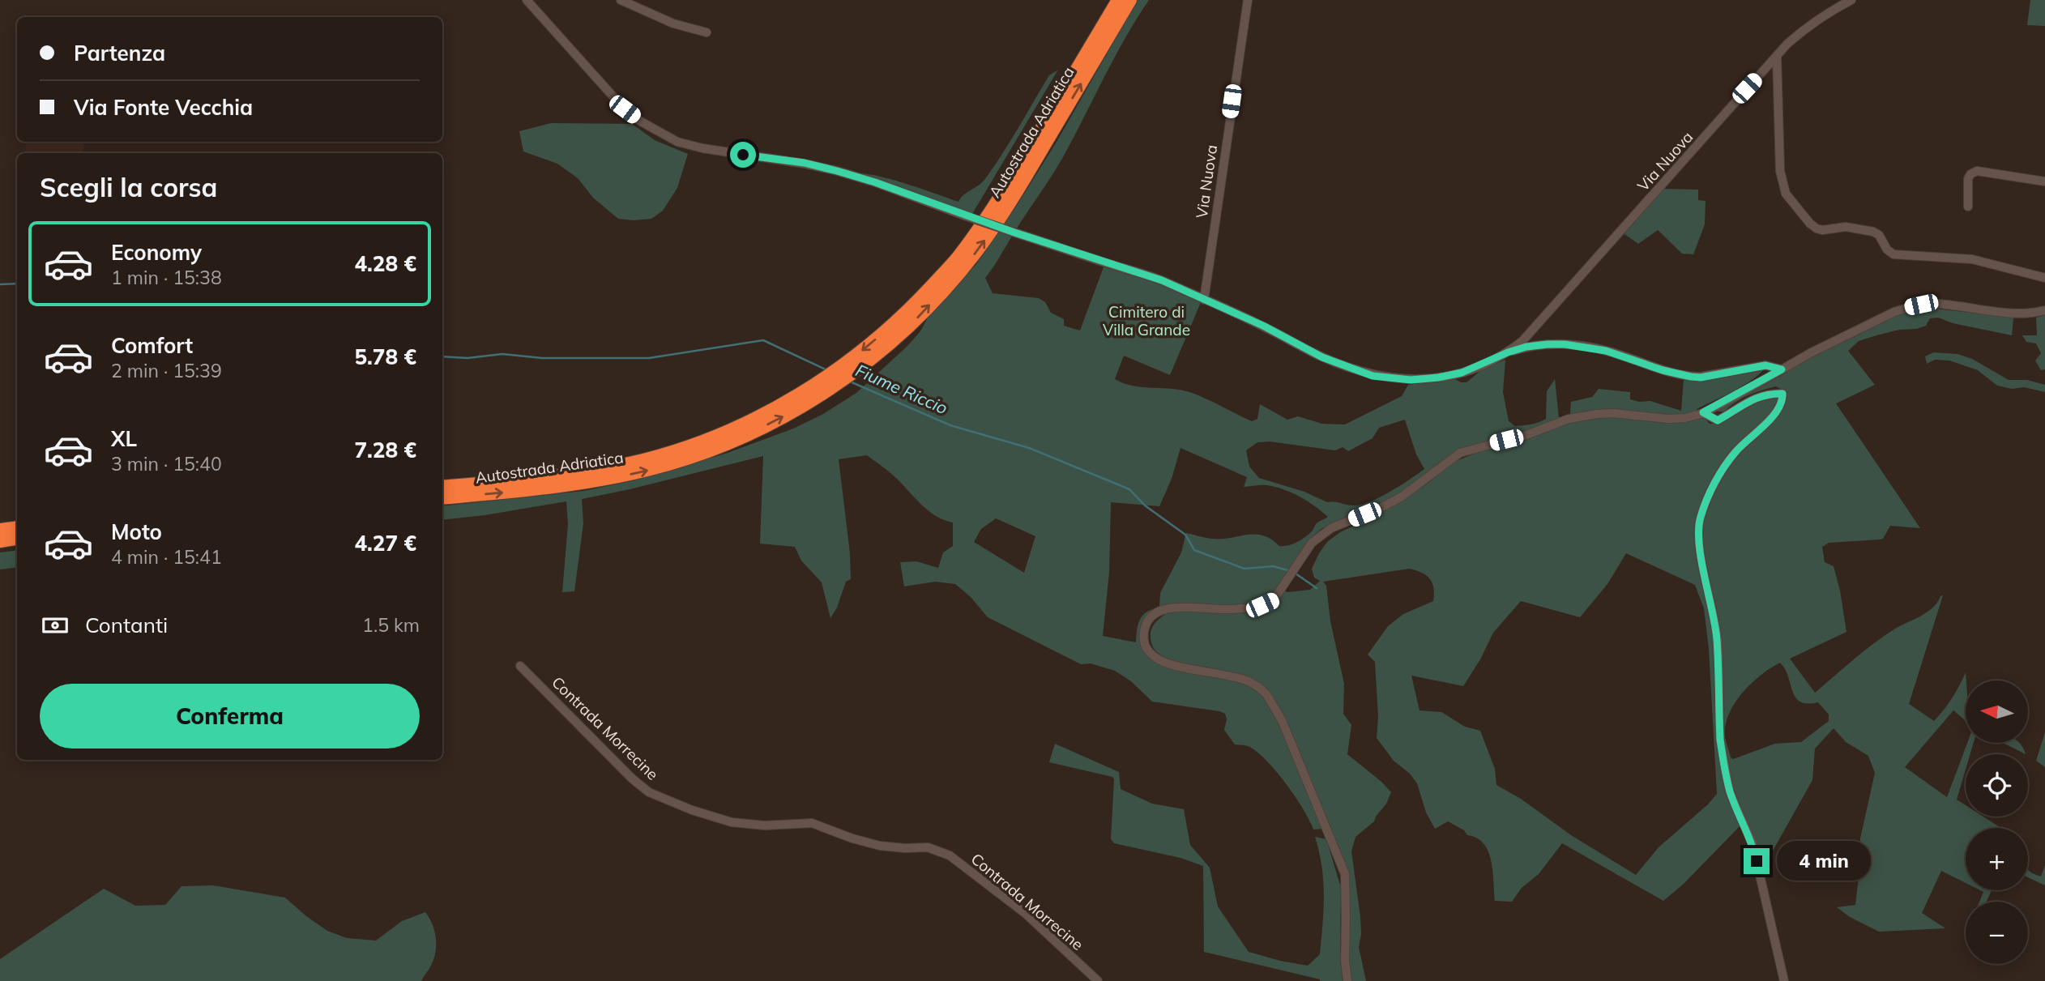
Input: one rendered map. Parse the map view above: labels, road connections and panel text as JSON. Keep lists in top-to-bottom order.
{
  "streets": {
    "highway": ["Autostrada Adriatica"],
    "street": ["Via Nuova", "Contrada Morrecine"]
  },
  "water": ["Fiume Riccio"],
  "parks": ["Cimitero di Villa Grande"],
  "north": "left",
  "page": {
    "banner": ["Partenza", "Via Fonte Vecchia"],
    "heading": "Scegli la corsa",
    "list": [
      {
        "name": "Economy",
        "note": "1 min · 15:38",
        "value": "4.28 €"
      },
      {
        "name": "Comfort",
        "note": "2 min · 15:39",
        "value": "5.78 €"
      },
      {
        "name": "XL",
        "note": "3 min · 15:40",
        "value": "7.28 €"
      },
      {
        "name": "Moto",
        "note": "4 min · 15:41",
        "value": "4.27 €"
      }
    ],
    "pay": ["Contanti", "1.5 km"],
    "buttons": "Conferma",
    "map_buttons": ["+", "−"],
    "bubble": "4 min"
  }
}
